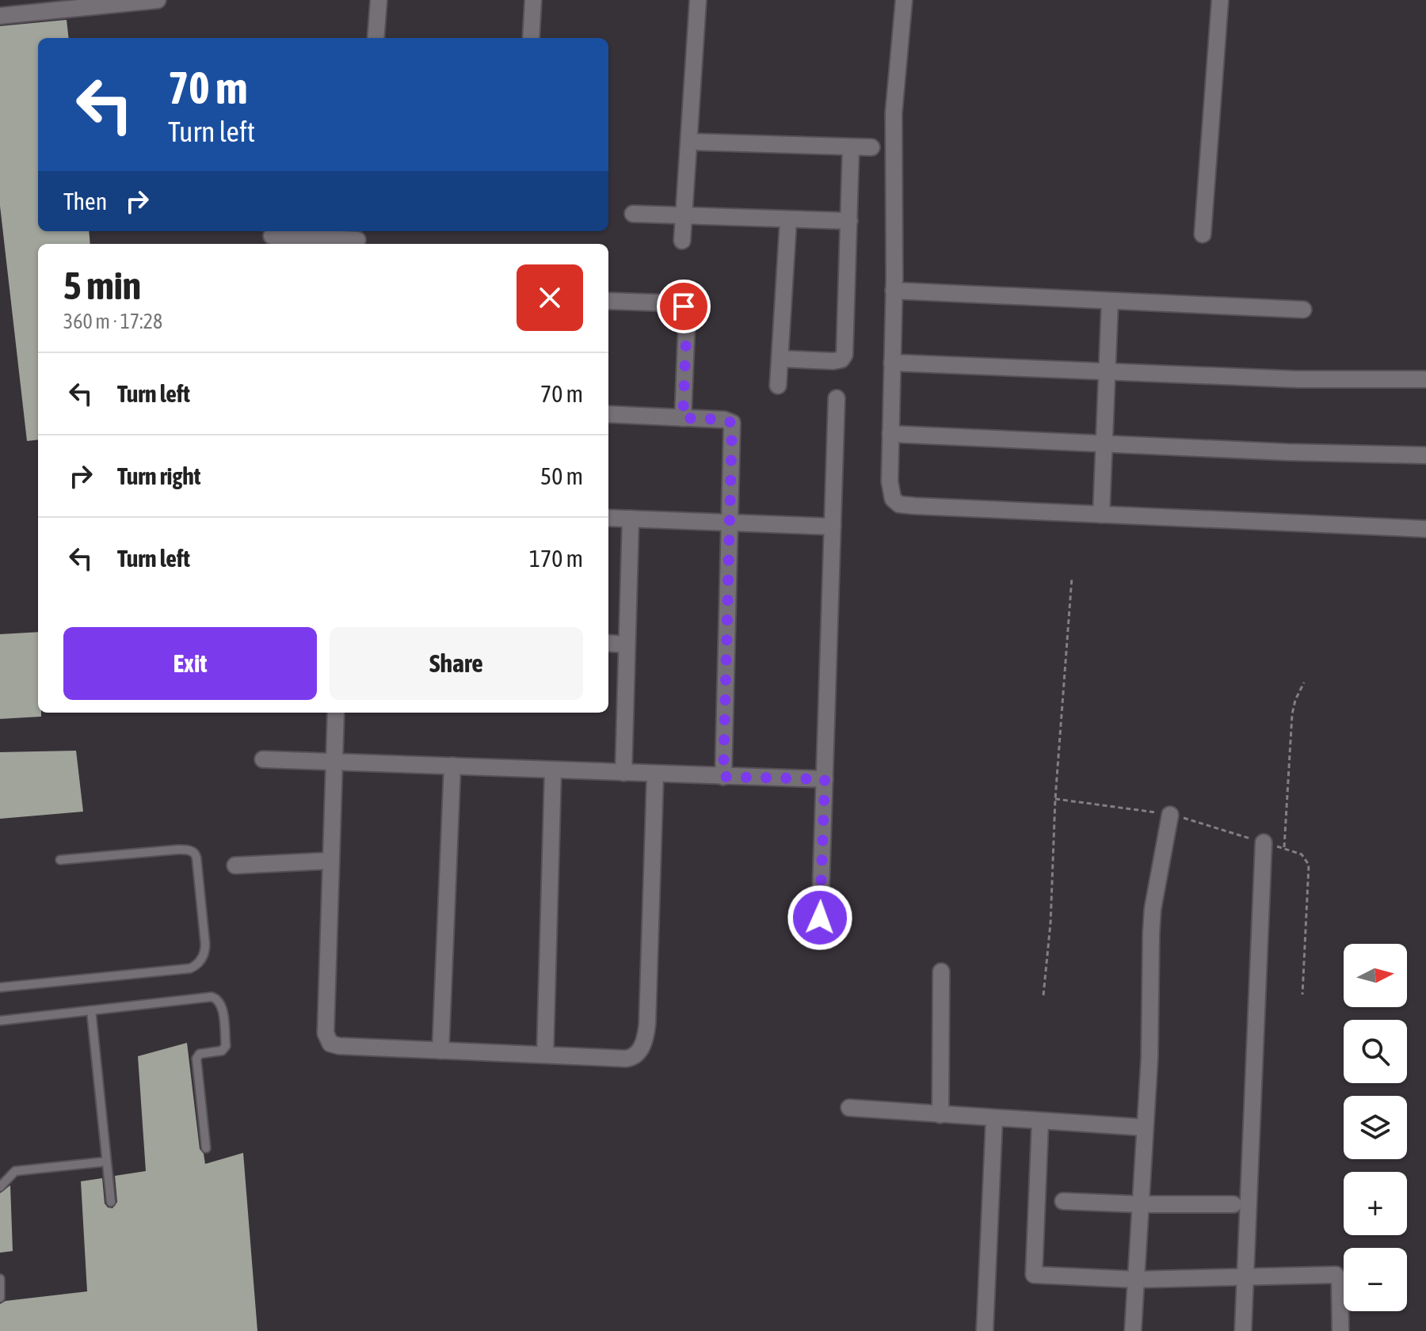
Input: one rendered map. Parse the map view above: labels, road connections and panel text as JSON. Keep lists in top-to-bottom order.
{
  "north": "right",
  "page": {
    "turn": ["70 m", "Turn left"],
    "then": "Then",
    "heading": ["5 min", "360 m · 17:28"],
    "list": [
      {
        "name": "Turn left",
        "value": "70 m"
      },
      {
        "name": "Turn right",
        "value": "50 m"
      },
      {
        "name": "Turn left",
        "value": "170 m"
      }
    ],
    "buttons": ["Exit", "Share"],
    "map_buttons": ["+", "−"]
  }
}
